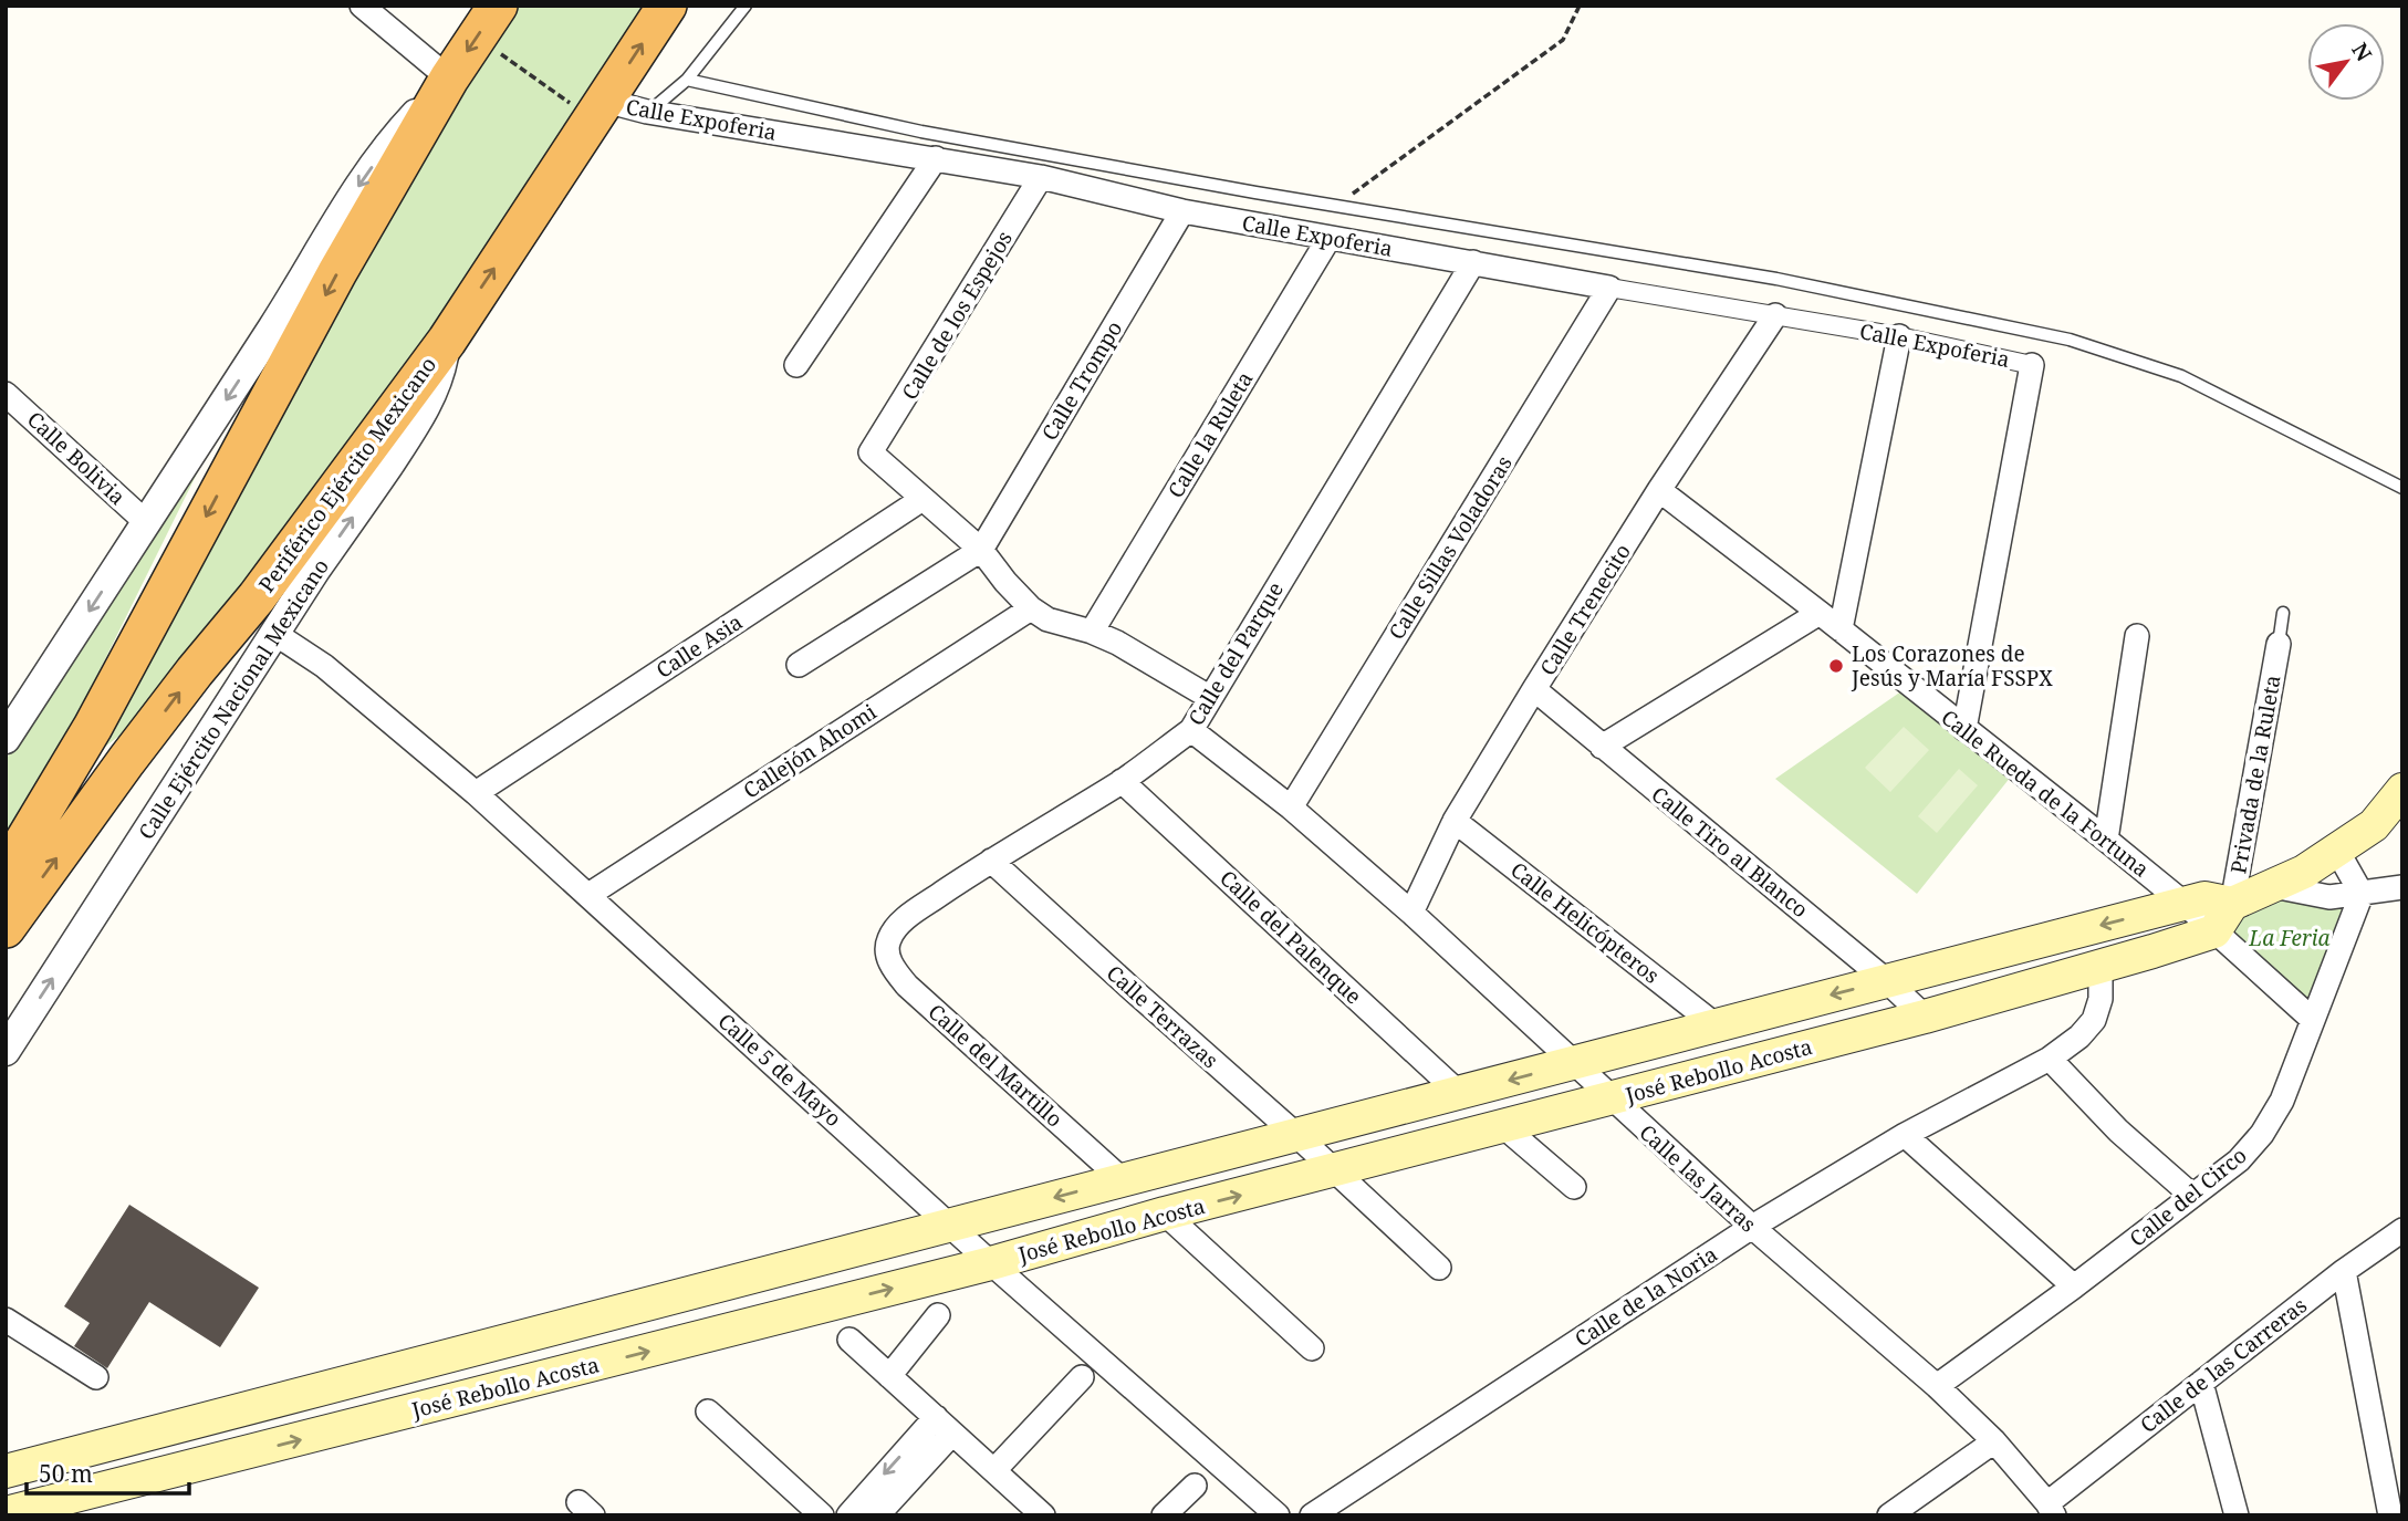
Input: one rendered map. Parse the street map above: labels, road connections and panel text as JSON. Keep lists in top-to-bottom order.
{
  "streets": {
    "highway": ["Periférico Ejército Mexicano"],
    "main road": ["José Rebollo Acosta"],
    "street": [
      "Calle Expoferia",
      "Calle de los Espejos",
      "Calle Trompo",
      "Calle la Ruleta",
      "Calle Bolivia",
      "Calle Sillas Voladoras",
      "Calle Trenecito",
      "Calle Asia",
      "Calle del Parque",
      "Calle Ejército Nacional Mexicano",
      "Callejón Ahomi",
      "Privada de la Ruleta",
      "Calle Rueda de la Fortuna",
      "Calle Tiro al Blanco",
      "Calle Helicópteros",
      "Calle del Palenque",
      "Calle Terrazas",
      "Calle del Martillo",
      "Calle 5 de Mayo",
      "Calle las Jarras",
      "Calle del Circo",
      "Calle de la Noria",
      "Calle de las Carreras"
    ]
  },
  "crossings": [
    ["Calle Expoferia", "Calle de los Espejos"],
    ["Calle Expoferia", "Calle Trompo"],
    ["Calle Expoferia", "Calle la Ruleta"],
    ["Calle Expoferia", "Periférico Ejército Mexicano"],
    ["Calle Expoferia", "Calle Sillas Voladoras"],
    ["Calle Expoferia", "Calle Trenecito"],
    ["Calle Expoferia", "Calle del Parque"],
    ["Calle de los Espejos", "Calle Asia"],
    ["Periférico Ejército Mexicano", "Calle Ejército Nacional Mexicano"],
    ["Calle Sillas Voladoras", "Calle las Jarras"],
    ["Calle Trenecito", "Calle Rueda de la Fortuna"],
    ["Calle Trenecito", "Calle Tiro al Blanco"],
    ["Calle Trenecito", "Calle Helicópteros"],
    ["Calle Trenecito", "Calle las Jarras"],
    ["Calle Asia", "Calle 5 de Mayo"],
    ["Calle del Parque", "Calle del Palenque"],
    ["Calle del Parque", "Calle Terrazas"],
    ["Calle del Parque", "Calle del Martillo"],
    ["Calle del Parque", "Calle las Jarras"],
    ["Calle Ejército Nacional Mexicano", "Calle 5 de Mayo"],
    ["Callejón Ahomi", "Calle 5 de Mayo"],
    ["Privada de la Ruleta", "José Rebollo Acosta"],
    ["Calle Rueda de la Fortuna", "José Rebollo Acosta"],
    ["Calle Tiro al Blanco", "José Rebollo Acosta"],
    ["Calle Helicópteros", "José Rebollo Acosta"],
    ["Calle del Palenque", "José Rebollo Acosta"],
    ["Calle Terrazas", "José Rebollo Acosta"],
    ["Calle del Martillo", "José Rebollo Acosta"],
    ["Calle 5 de Mayo", "José Rebollo Acosta"],
    ["José Rebollo Acosta", "Calle las Jarras"],
    ["José Rebollo Acosta", "Calle de la Noria"],
    ["Calle las Jarras", "Calle del Circo"],
    ["Calle las Jarras", "Calle de la Noria"],
    ["Calle las Jarras", "Calle de las Carreras"]
  ],
  "parks": ["La Feria"],
  "places": ["Los Corazones de Jesús y María FSSPX"],
  "scale_bar": "50 m",
  "north": "top right"
}
